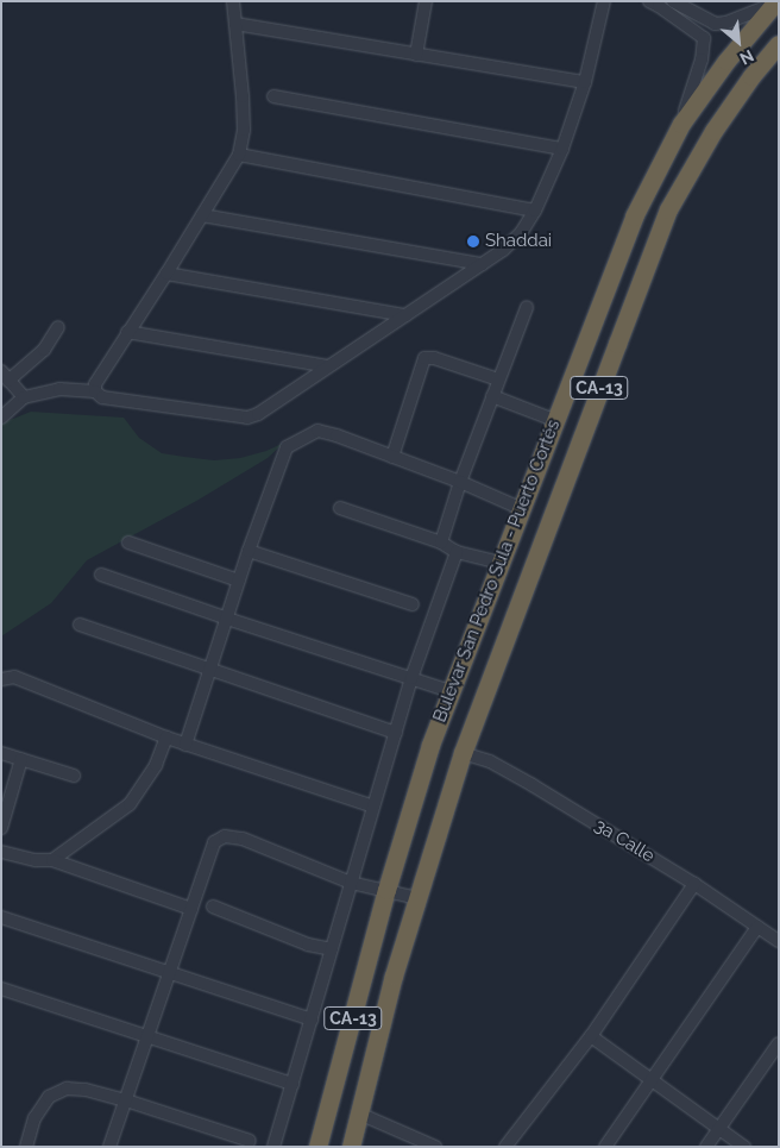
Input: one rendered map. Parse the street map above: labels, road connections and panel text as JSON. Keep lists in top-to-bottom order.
{
  "streets": {
    "highway": ["CA-13", "Bulevar San Pedro Sula - Puerto Cortés"],
    "street": ["3a Calle"]
  },
  "crossings": [
    ["Bulevar San Pedro Sula - Puerto Cortés", "3a Calle"]
  ],
  "places": ["Shaddai"],
  "north": "bottom right"
}
